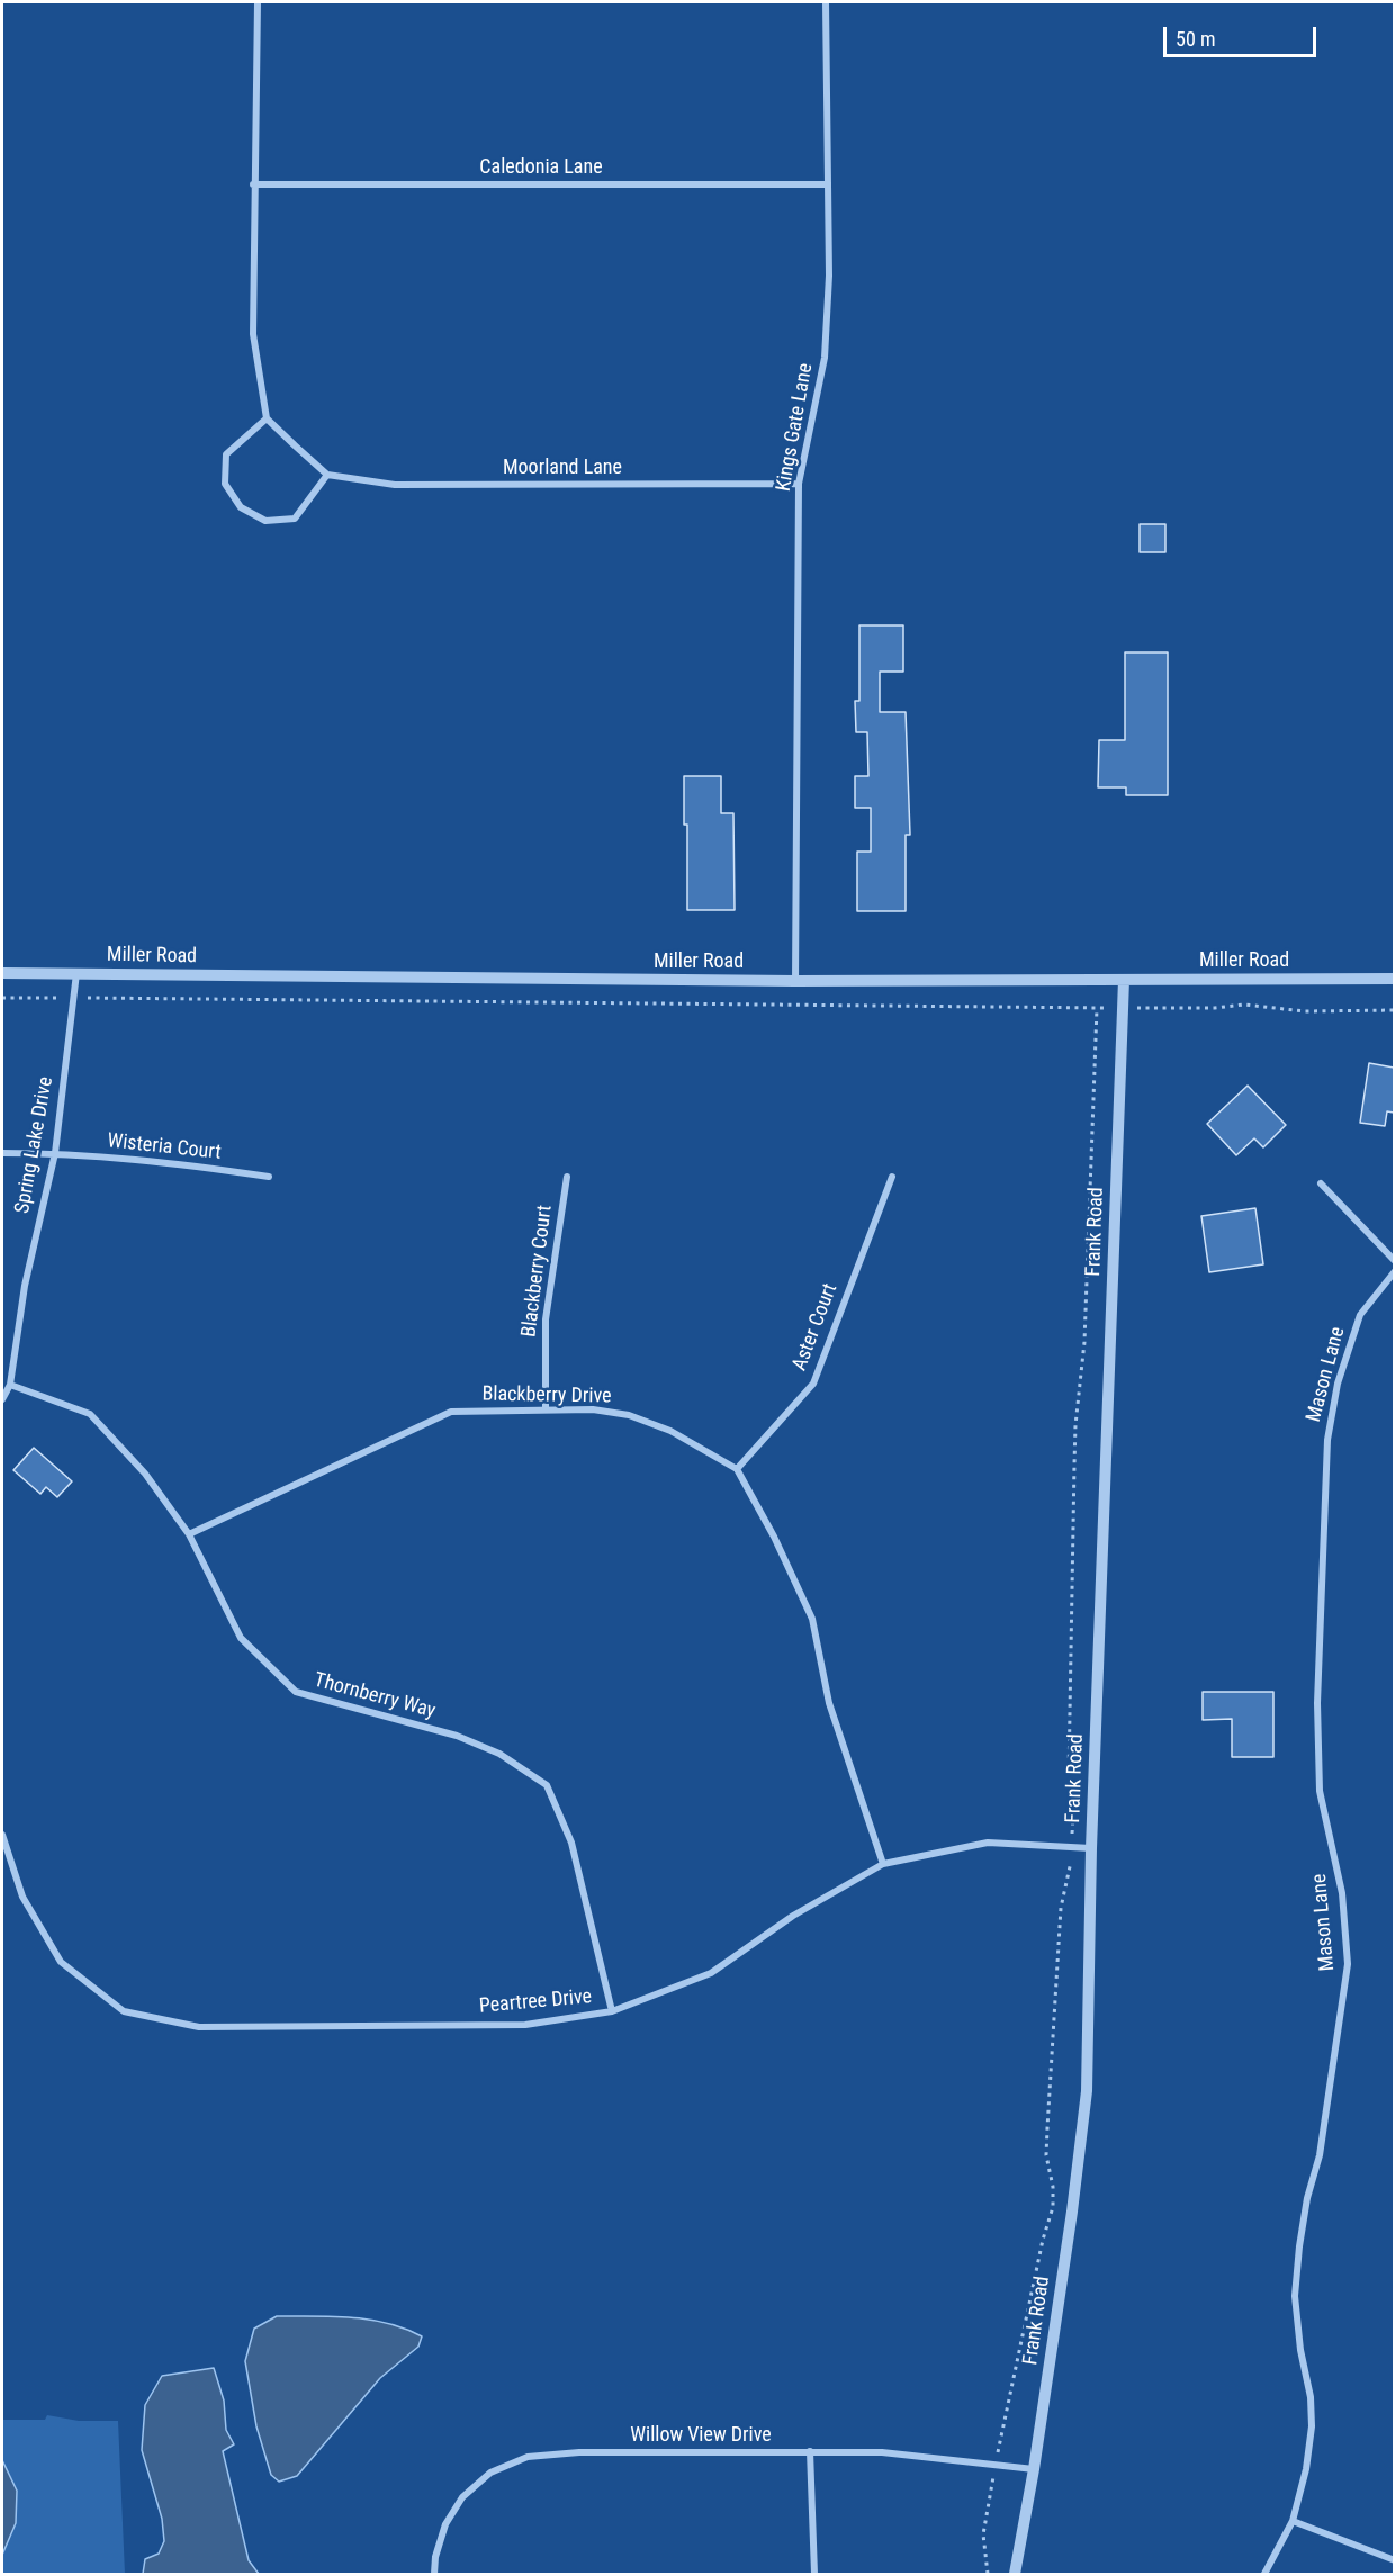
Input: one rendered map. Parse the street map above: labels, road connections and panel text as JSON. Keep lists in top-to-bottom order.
{
  "streets": {
    "street": [
      "Caledonia Lane",
      "Kings Gate Lane",
      "Moorland Lane",
      "Miller Road",
      "Spring Lake Drive",
      "Wisteria Court",
      "Frank Road",
      "Blackberry Court",
      "Aster Court",
      "Mason Lane",
      "Blackberry Drive",
      "Thornberry Way",
      "Peartree Drive",
      "Willow View Drive"
    ]
  },
  "crossings": [
    ["Caledonia Lane", "Kings Gate Lane"],
    ["Kings Gate Lane", "Moorland Lane"],
    ["Kings Gate Lane", "Miller Road"],
    ["Miller Road", "Spring Lake Drive"],
    ["Miller Road", "Frank Road"],
    ["Spring Lake Drive", "Wisteria Court"],
    ["Spring Lake Drive", "Thornberry Way"],
    ["Frank Road", "Peartree Drive"],
    ["Frank Road", "Willow View Drive"],
    ["Blackberry Court", "Blackberry Drive"],
    ["Aster Court", "Blackberry Drive"],
    ["Blackberry Drive", "Thornberry Way"],
    ["Thornberry Way", "Peartree Drive"]
  ],
  "scale_bar": "50 m"
}
